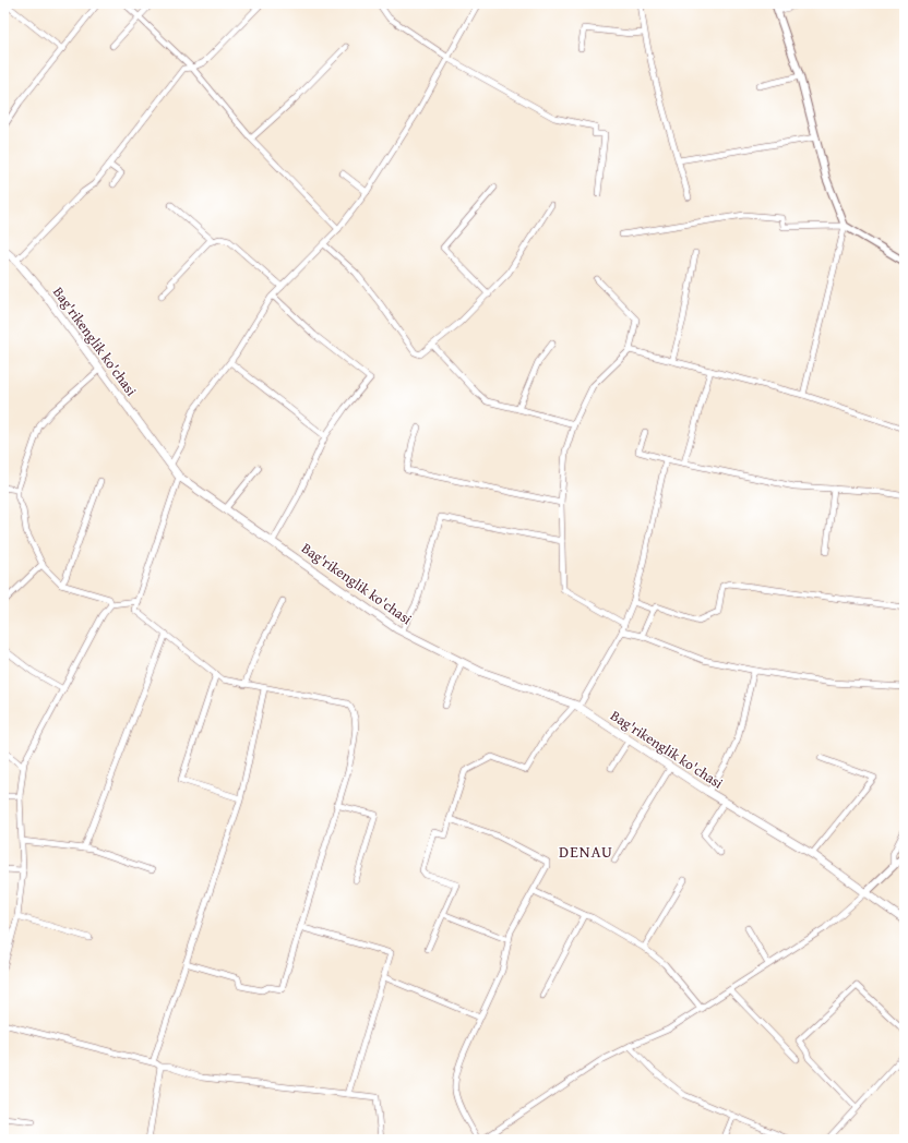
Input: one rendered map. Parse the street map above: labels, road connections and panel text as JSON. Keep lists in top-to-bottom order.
{
  "streets": {
    "main road": ["Bag'rikenglik ko'chasi"]
  },
  "districts": ["DENAU"]
}
